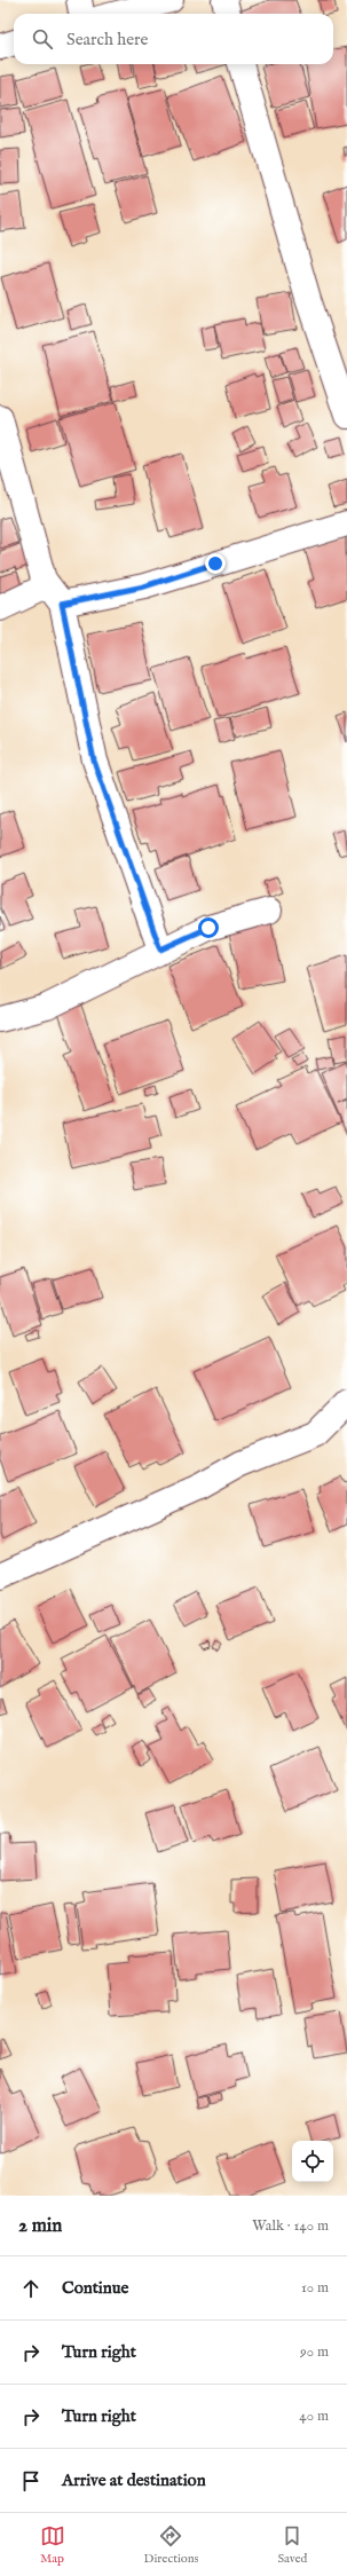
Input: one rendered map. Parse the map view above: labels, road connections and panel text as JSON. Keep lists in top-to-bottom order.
{
  "page": {
    "search": "Search here",
    "heading": ["2 min", "Walk · 140 m"],
    "list": [
      ["Continue", "10 m"],
      ["Turn right", "90 m"],
      ["Turn right", "40 m"],
      "Arrive at destination"
    ],
    "nav": ["Map", "Directions", "Saved"]
  }
}
